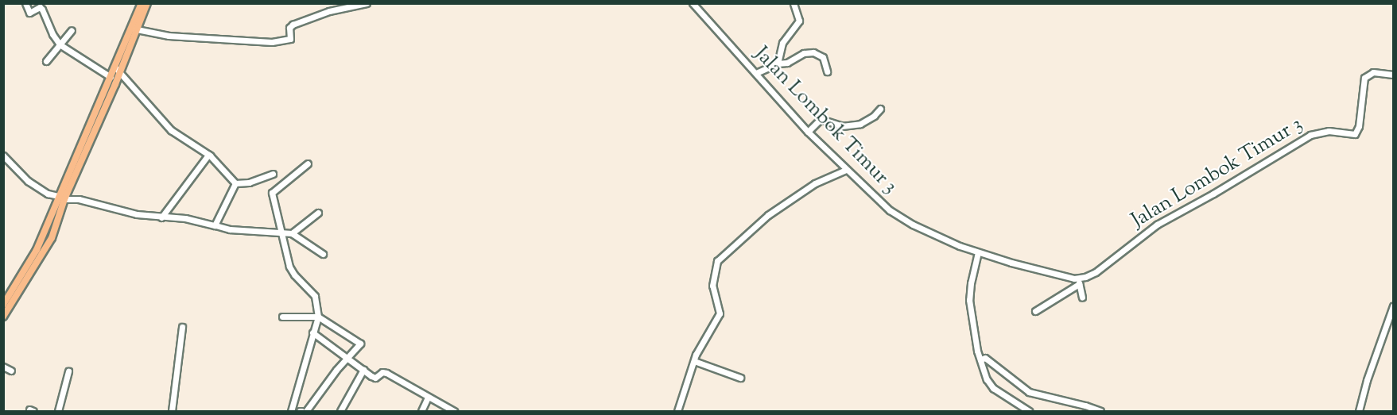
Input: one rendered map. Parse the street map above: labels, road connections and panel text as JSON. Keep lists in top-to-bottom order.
{
  "streets": {
    "street": ["Jalan Lombok Timur 3"]
  }
}
